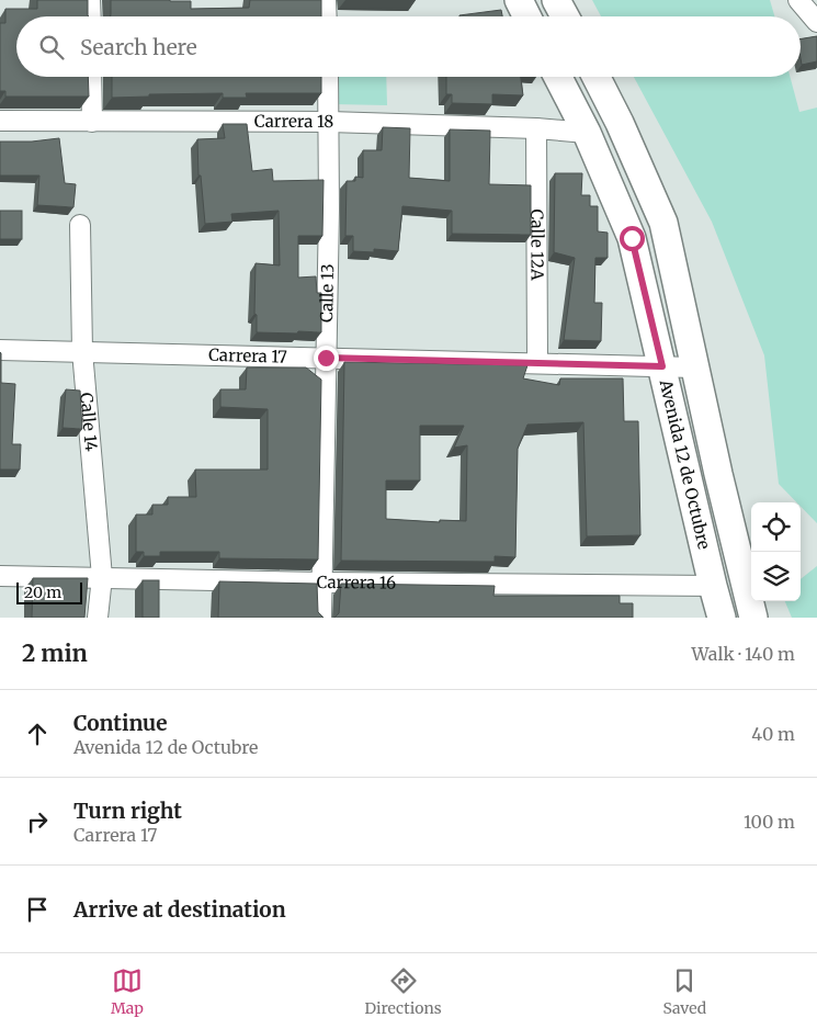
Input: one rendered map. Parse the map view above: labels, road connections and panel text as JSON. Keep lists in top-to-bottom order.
{
  "streets": {
    "main road": ["Avenida 12 de Octubre"],
    "street": [
      "Carrera 18",
      "Calle 12A",
      "Calle 13",
      "Carrera 17",
      "Calle 14",
      "Carrera 16"
    ]
  },
  "crossings": [
    ["Carrera 18", "Calle 12A"],
    ["Carrera 18", "Calle 13"],
    ["Carrera 18", "Avenida 12 de Octubre"],
    ["Calle 12A", "Carrera 17"],
    ["Calle 13", "Carrera 17"],
    ["Calle 13", "Carrera 16"],
    ["Carrera 17", "Calle 14"],
    ["Carrera 17", "Avenida 12 de Octubre"],
    ["Calle 14", "Carrera 16"],
    ["Avenida 12 de Octubre", "Carrera 16"]
  ],
  "scale_bar": "20 m",
  "page": {
    "search": "Search here",
    "scale": "20 m",
    "heading": ["2 min", "Walk · 140 m"],
    "list": [
      ["Continue", "Avenida 12 de Octubre", "40 m"],
      ["Turn right", "Carrera 17", "100 m"],
      "Arrive at destination"
    ],
    "nav": ["Map", "Directions", "Saved"]
  }
}
